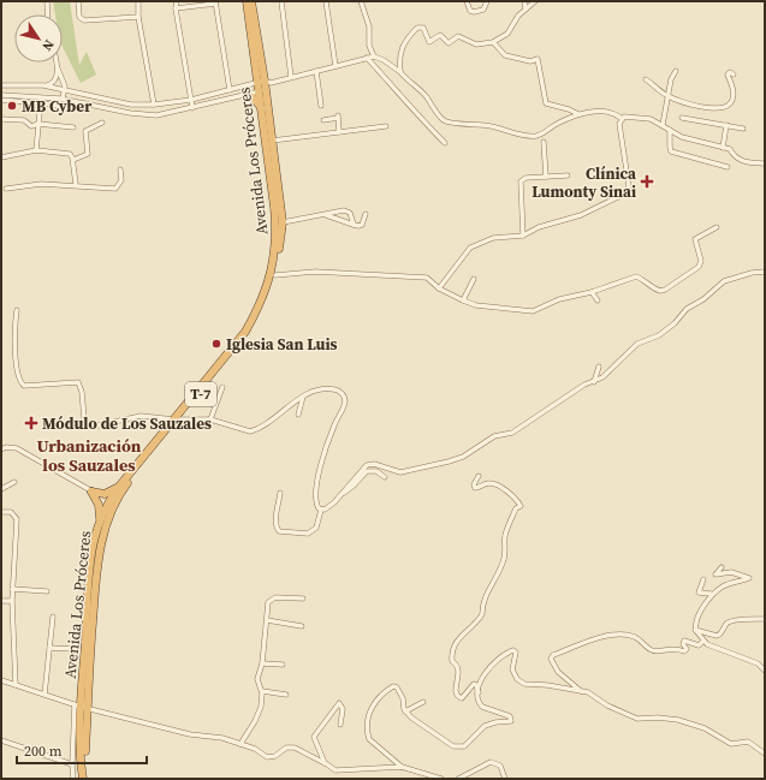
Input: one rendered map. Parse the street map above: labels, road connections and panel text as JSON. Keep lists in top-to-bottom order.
{
  "streets": {
    "highway": ["Avenida Los Próceres", "T-7"]
  },
  "crossings": [
    ["Avenida Los Próceres", "T-7"]
  ],
  "districts": ["Urbanización los Sauzales"],
  "places": {
    "other": ["MB Cyber", "Iglesia San Luis"],
    "health": ["Clínica Lumonty Sinai", "Módulo de Los Sauzales"]
  },
  "scale_bar": "200 m",
  "north": "bottom right"
}
